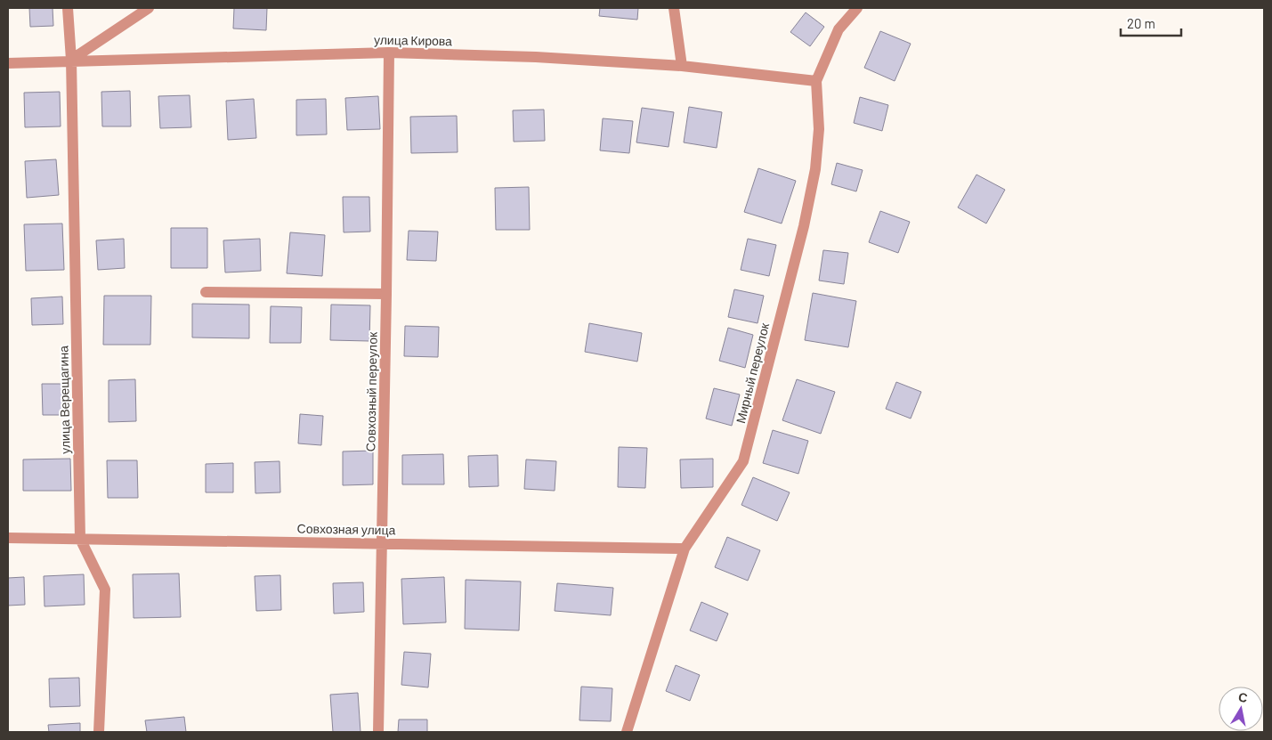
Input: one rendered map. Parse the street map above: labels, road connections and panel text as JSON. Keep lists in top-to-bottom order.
{
  "streets": {
    "street": [
      "улица Кирова",
      "Мирный переулок",
      "Совхозный переулок",
      "улица Верещагина",
      "Совхозная улица"
    ]
  },
  "crossings": [
    ["улица Кирова", "Мирный переулок"],
    ["улица Кирова", "Совхозный переулок"],
    ["улица Кирова", "улица Верещагина"],
    ["Мирный переулок", "Совхозная улица"],
    ["Совхозный переулок", "Совхозная улица"],
    ["улица Верещагина", "Совхозная улица"]
  ],
  "scale_bar": "20 m",
  "north": "top"
}
